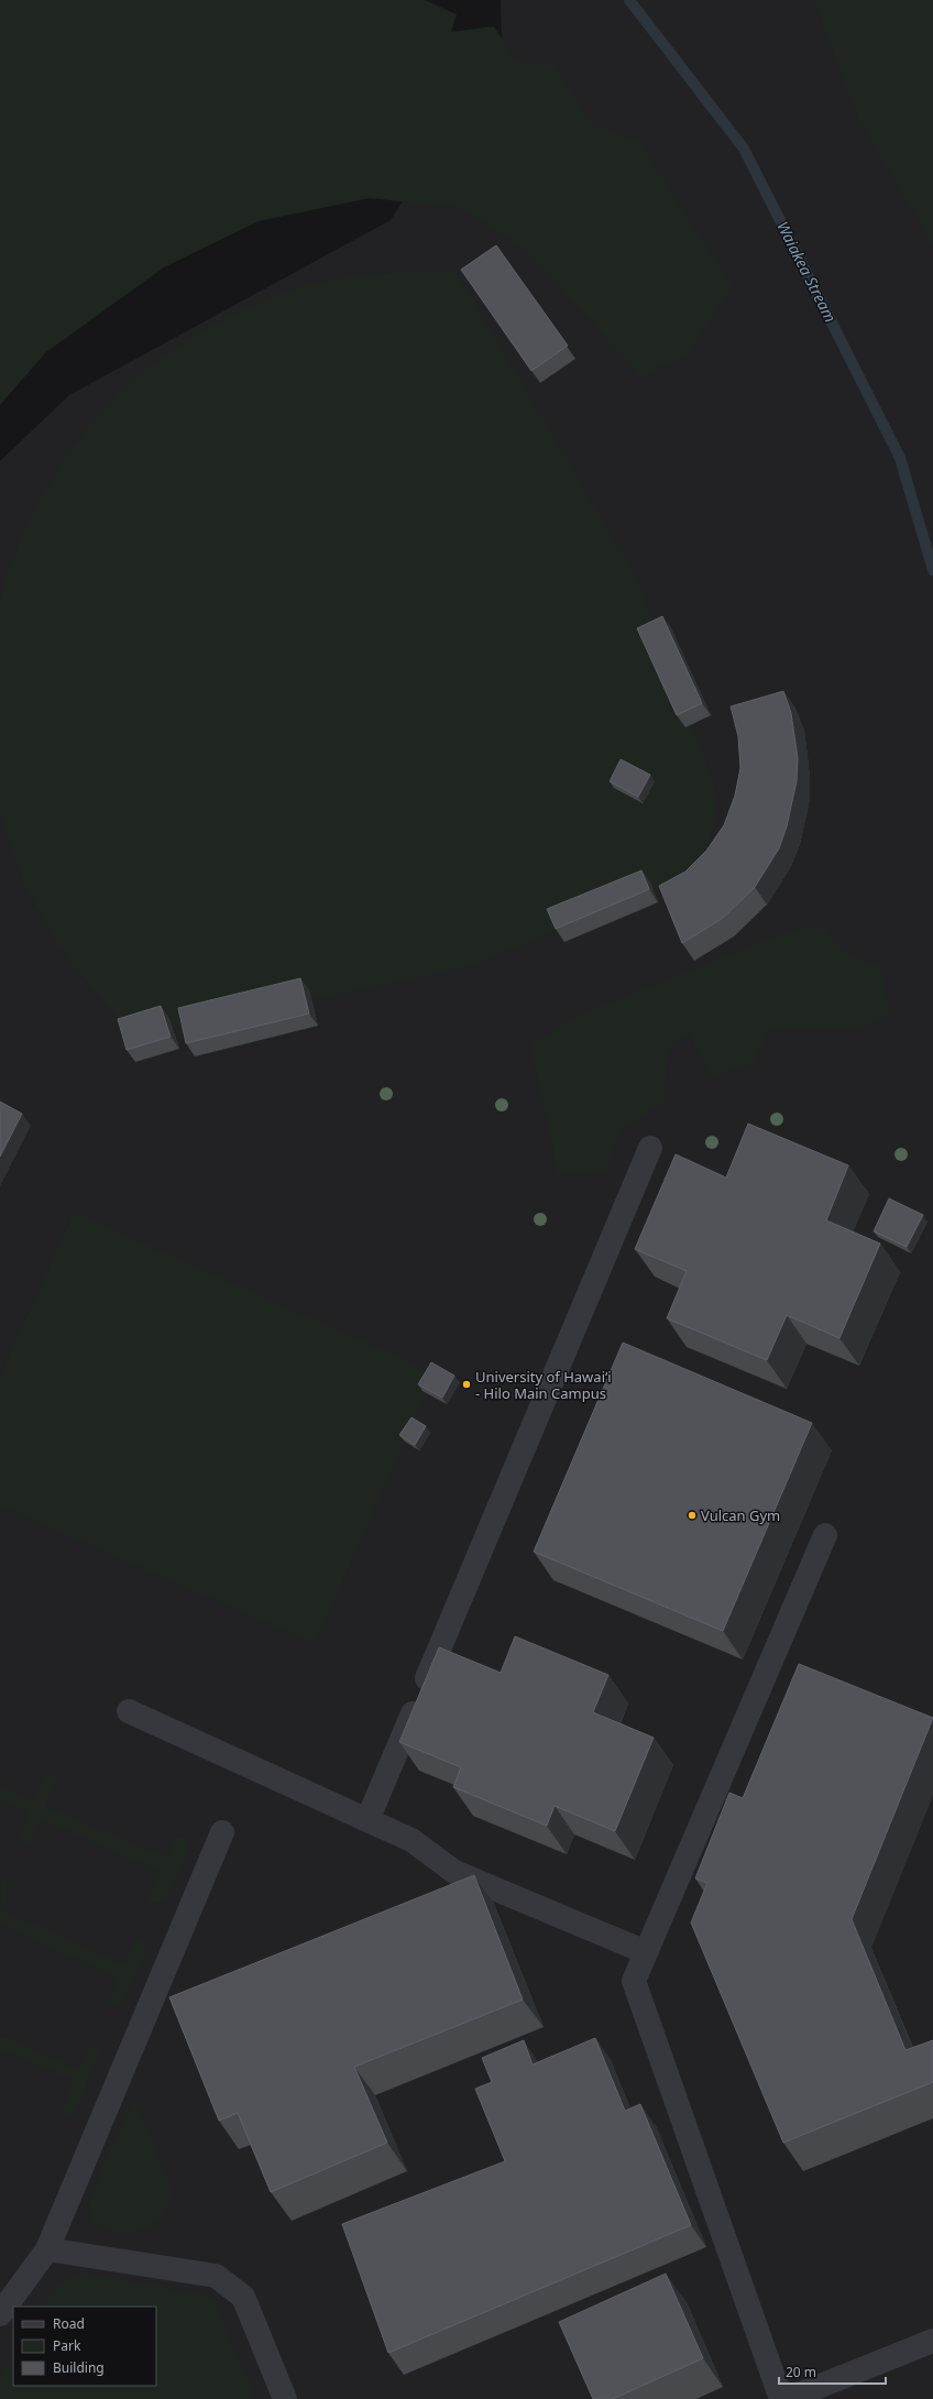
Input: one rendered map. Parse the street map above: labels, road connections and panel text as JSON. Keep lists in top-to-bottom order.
{
  "water": ["Waiakea Stream"],
  "places": ["University of Hawaiʻi - Hilo Main Campus", "Vulcan Gym"],
  "legend": ["Road", "Park", "Building"],
  "scale_bar": "20 m"
}
